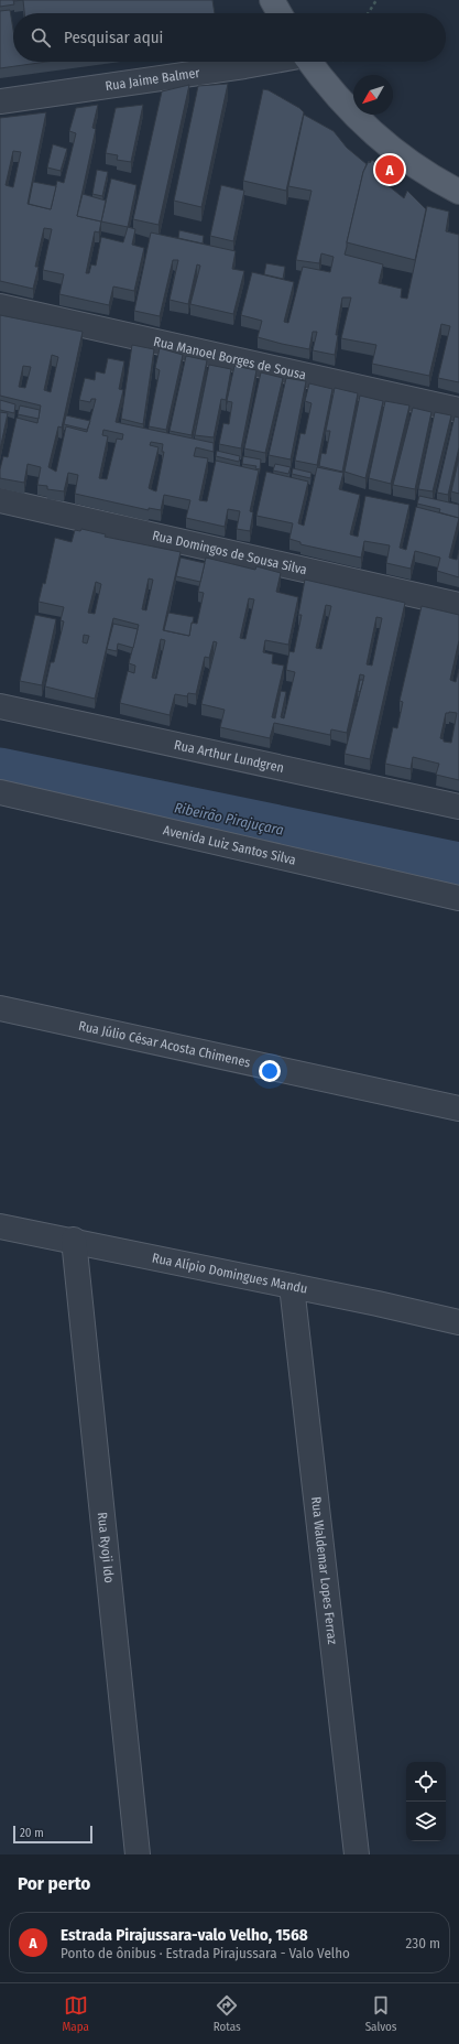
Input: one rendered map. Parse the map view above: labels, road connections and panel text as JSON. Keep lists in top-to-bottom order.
{
  "streets": {
    "street": [
      "Rua Jaime Balmer",
      "Rua Manoel Borges de Sousa",
      "Rua Domingos de Sousa Silva",
      "Rua Arthur Lundgren",
      "Avenida Luiz Santos Silva",
      "Rua Júlio César Acosta Chimenes",
      "Rua Alípio Domingues Mandu",
      "Rua Ryoji Ido",
      "Rua Waldemar Lopes Ferraz"
    ]
  },
  "crossings": [
    ["Rua Alípio Domingues Mandu", "Rua Ryoji Ido"],
    ["Rua Alípio Domingues Mandu", "Rua Waldemar Lopes Ferraz"]
  ],
  "water": ["Ribeirão Pirajuçara"],
  "scale_bar": "20 m",
  "north": "bottom left",
  "page": {
    "search": "Pesquisar aqui",
    "pins": "A",
    "scale": "20 m",
    "heading": "Por perto",
    "list": [
      {
        "mark": "A",
        "name": "Estrada Pirajussara-valo Velho, 1568",
        "note": "Ponto de ônibus · Estrada Pirajussara - Valo Velho",
        "value": "230 m"
      }
    ],
    "nav": ["Mapa", "Rotas", "Salvos"]
  }
}
